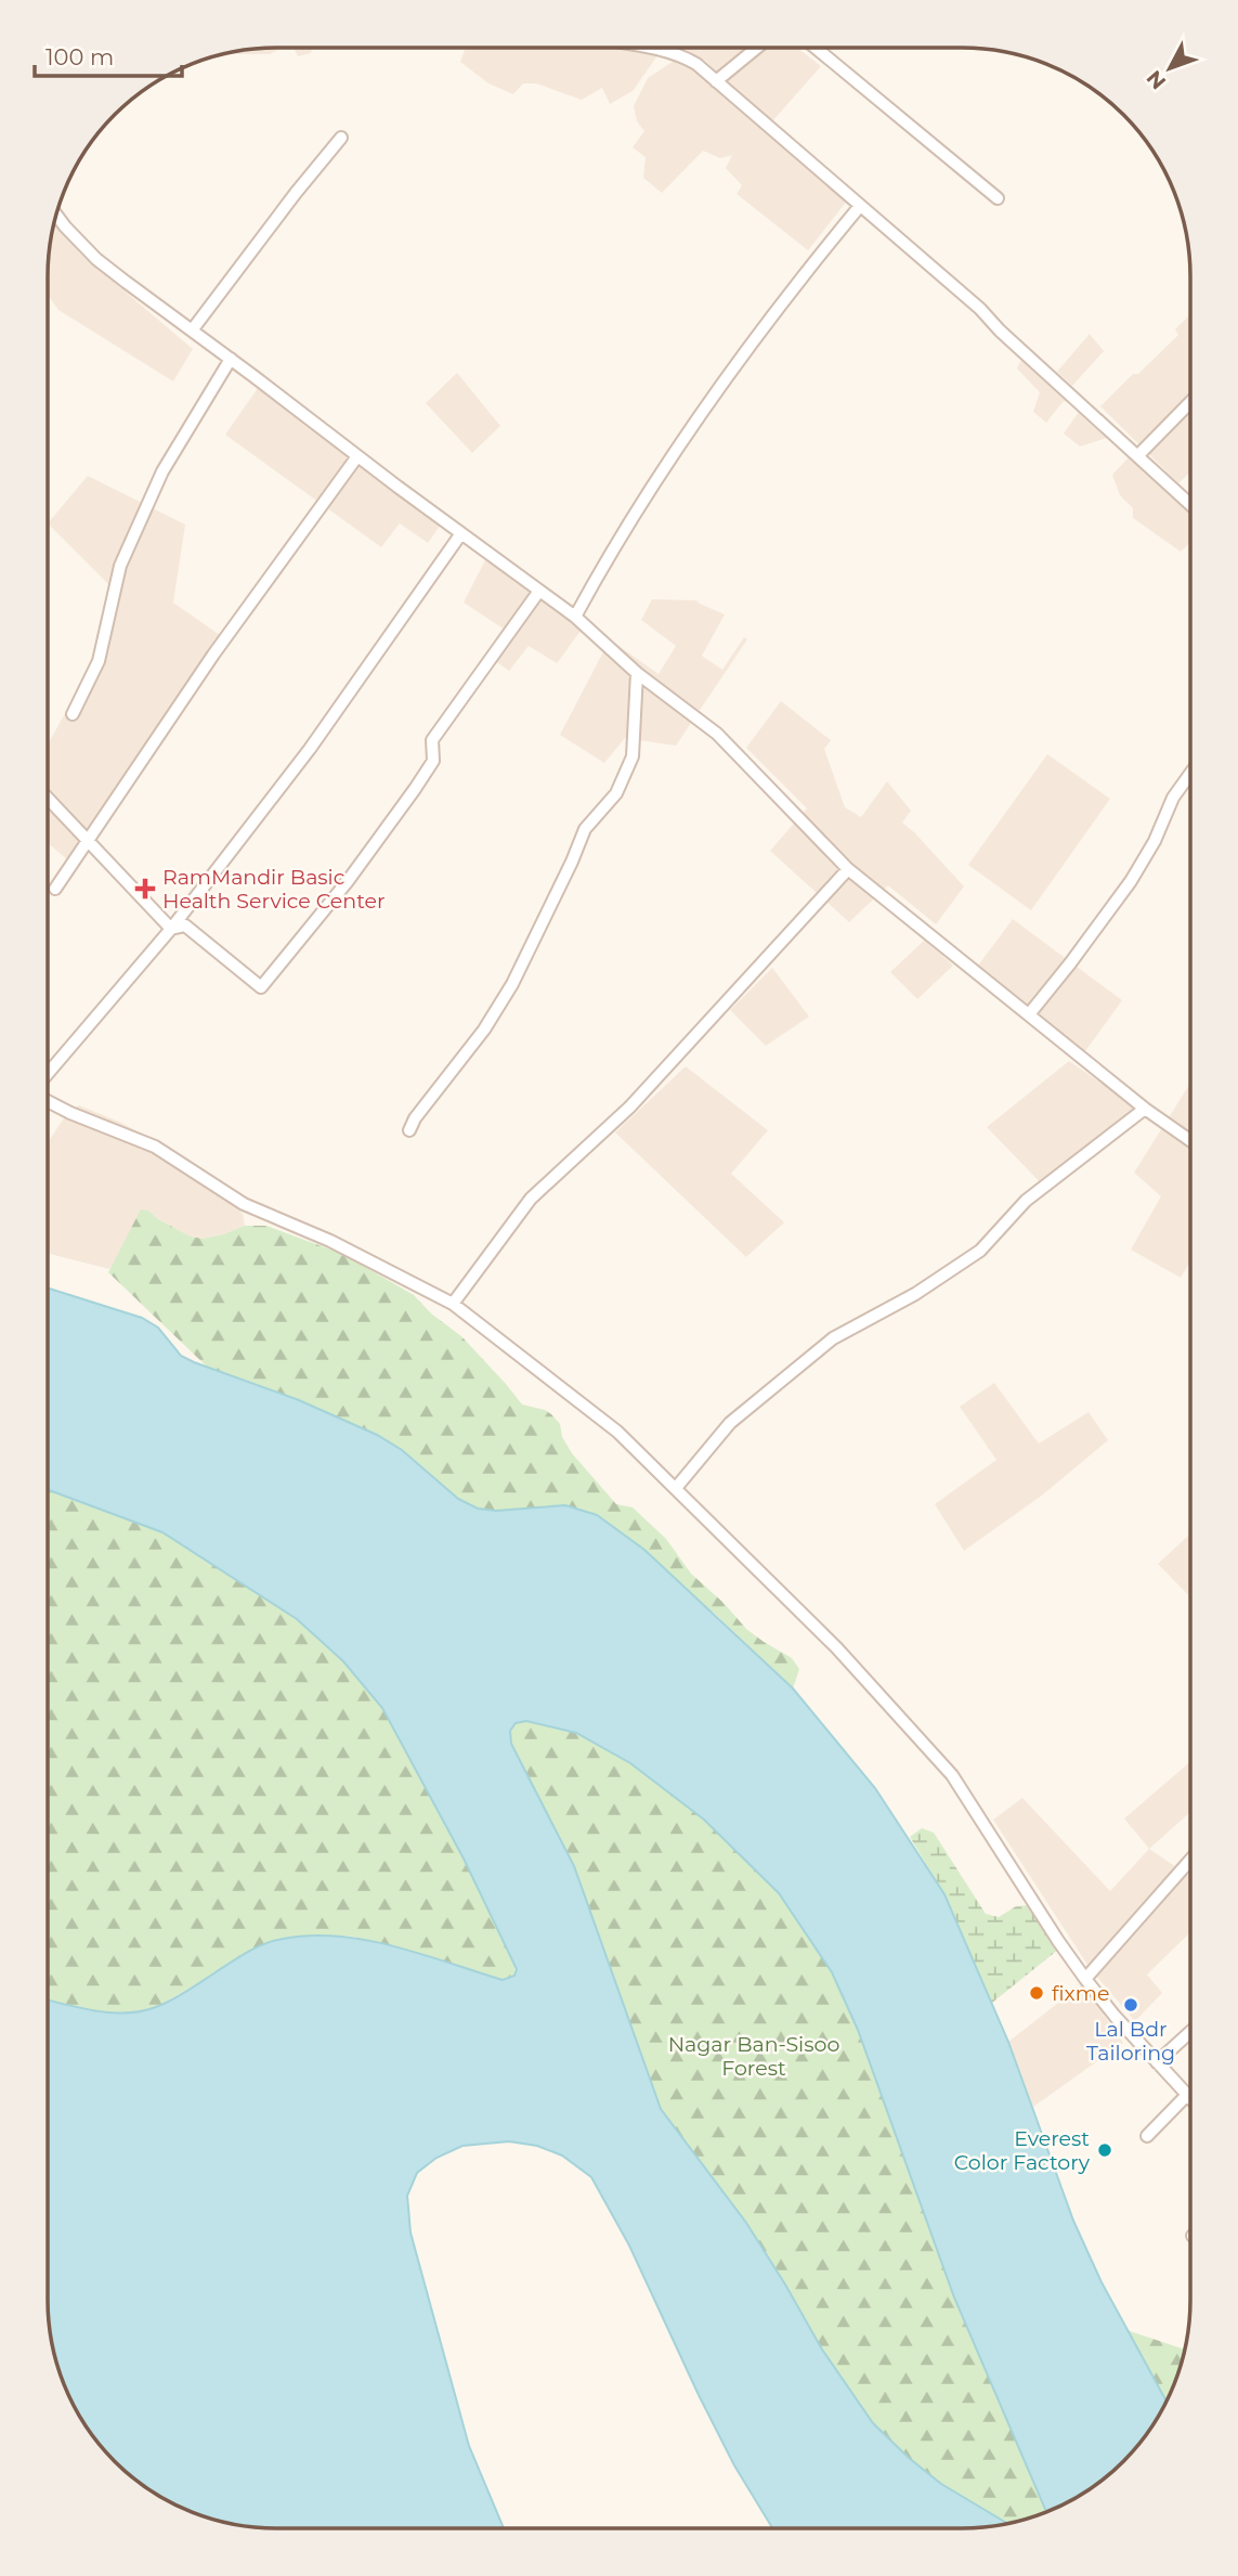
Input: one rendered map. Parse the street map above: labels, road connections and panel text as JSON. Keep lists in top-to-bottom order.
{
  "parks": ["Nagar Ban-Sisoo Forest"],
  "places": {
    "health": ["RamMandir Basic Health Service Center"],
    "other": ["fixme", "Lal Bdr Tailoring", "Everest Color Factory"]
  },
  "scale_bar": "100 m",
  "north": "bottom left"
}
